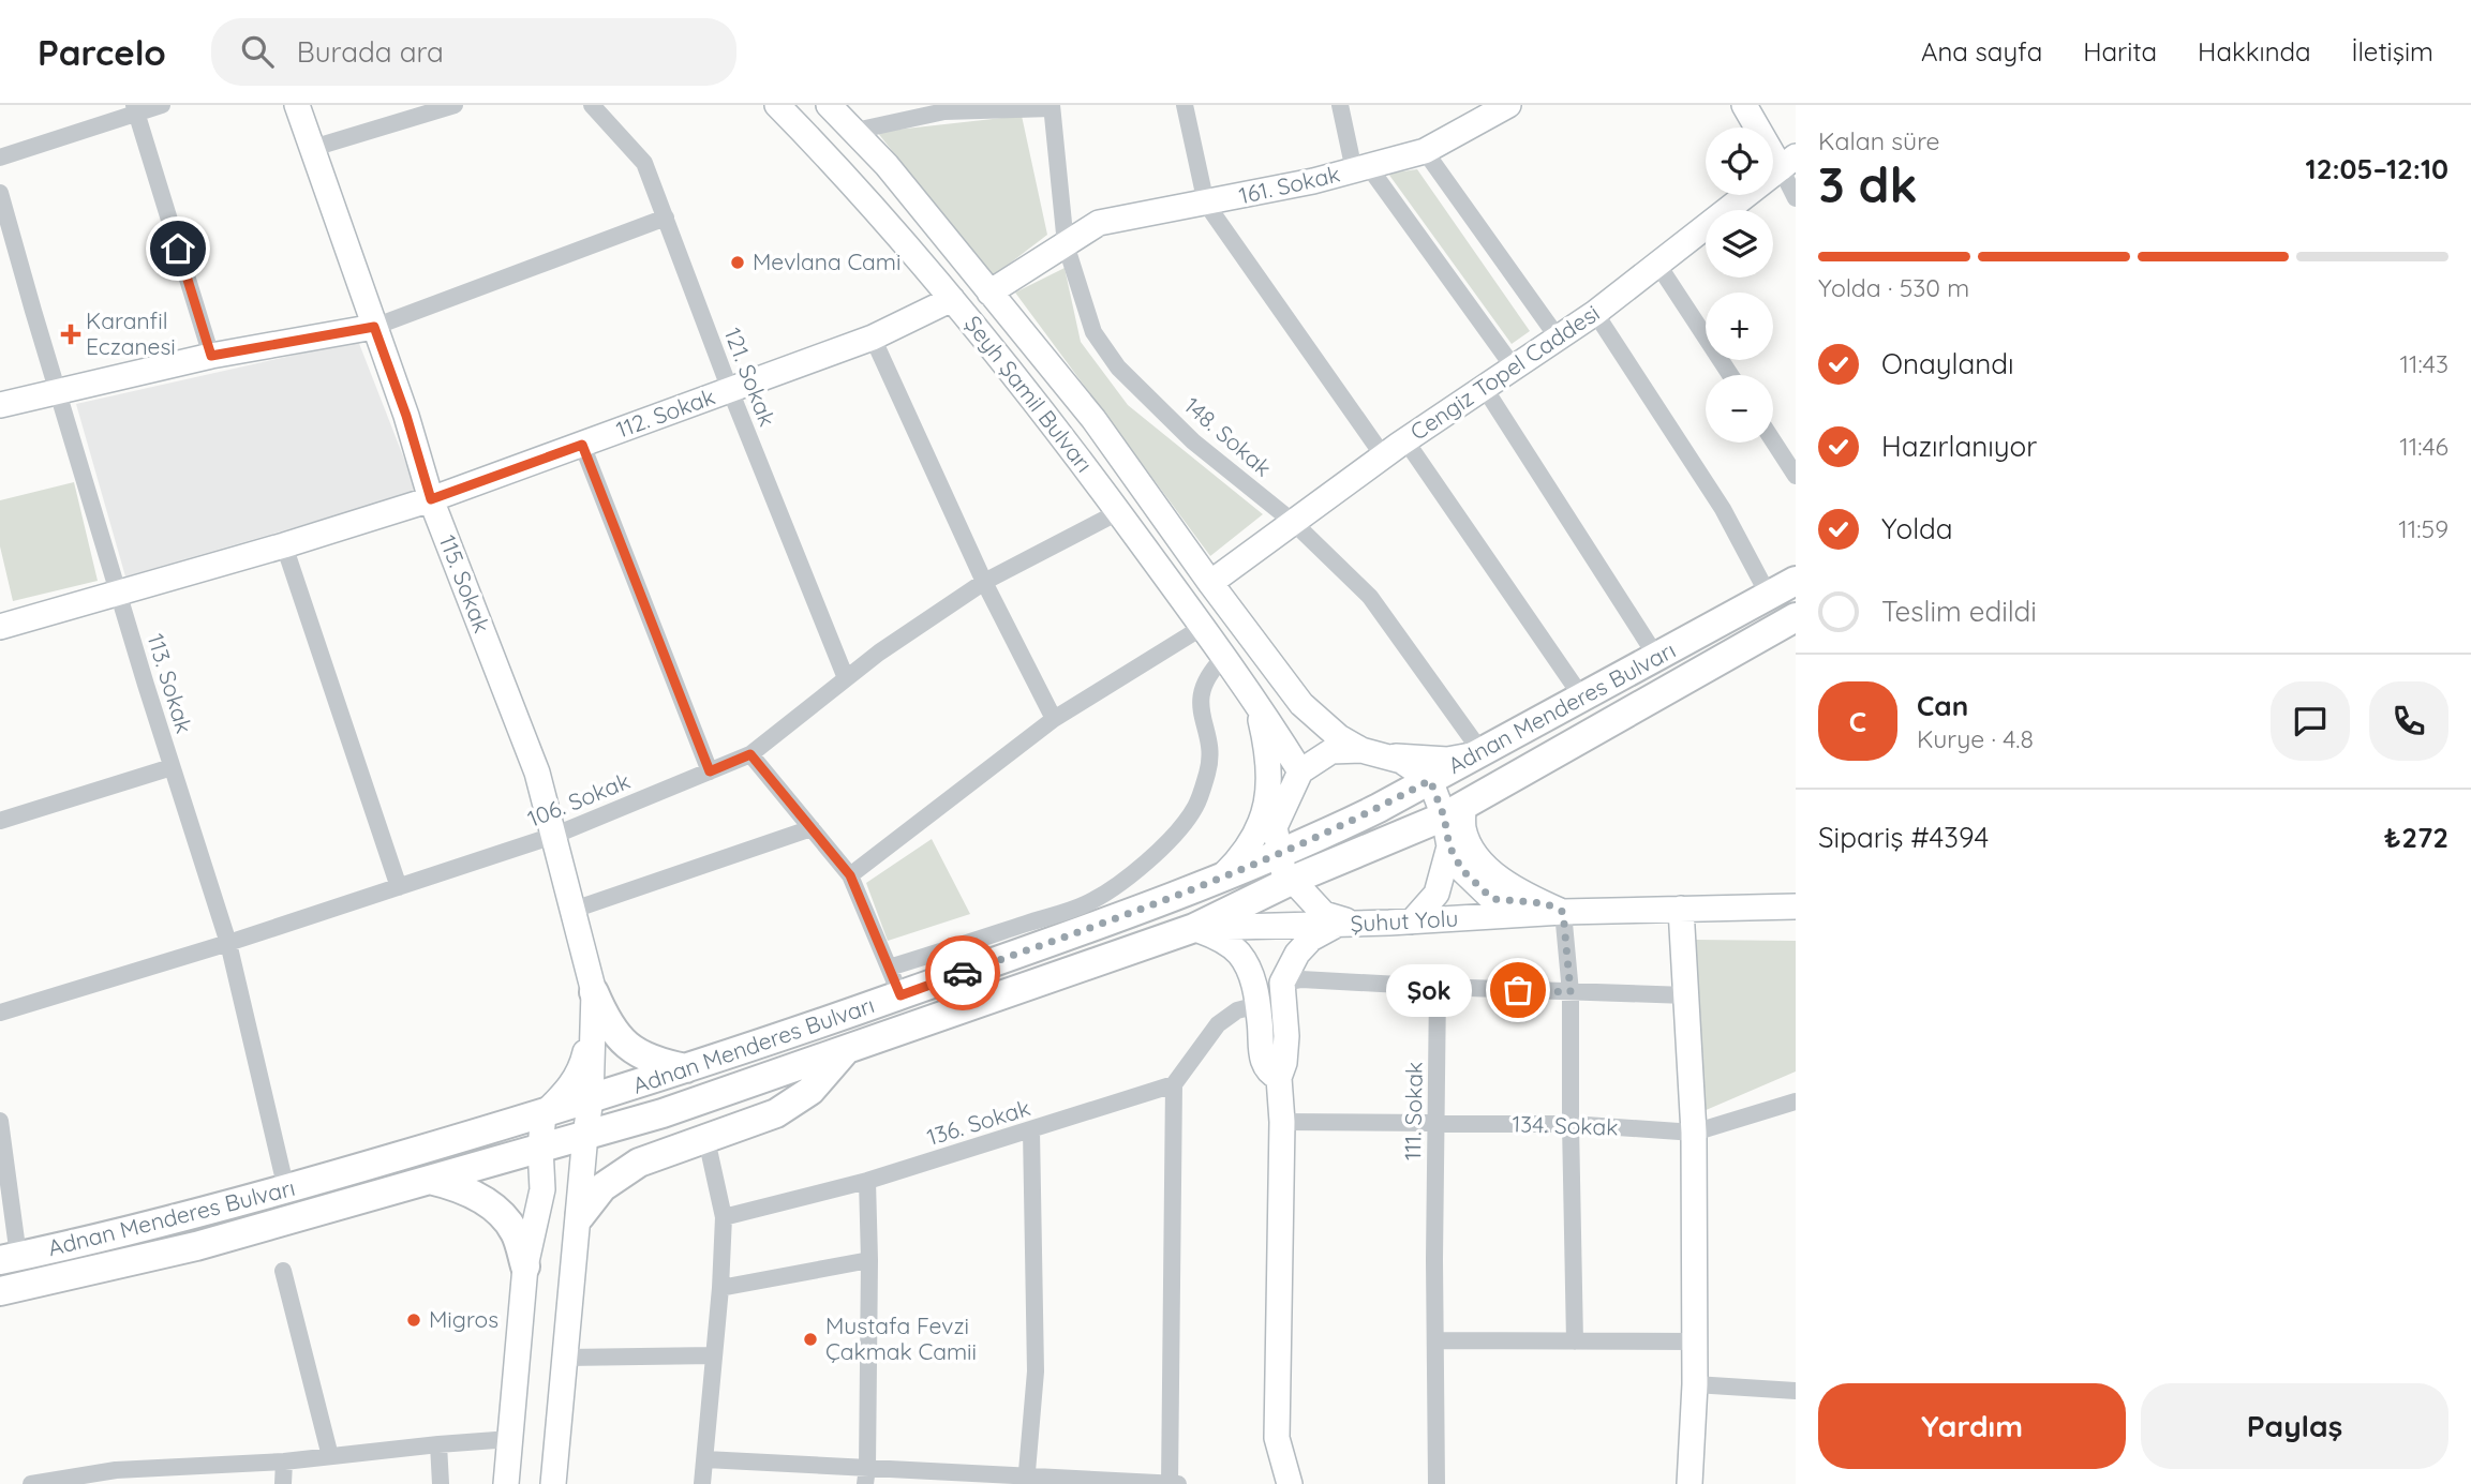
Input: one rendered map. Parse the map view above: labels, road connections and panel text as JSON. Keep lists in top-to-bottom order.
{
  "streets": {
    "main road": [
      "161. Sokak",
      "Cengiz Topel Caddesi",
      "Şeyh Şamil Bulvarı",
      "112. Sokak",
      "115. Sokak",
      "Adnan Menderes Bulvarı",
      "Şuhut Yolu"
    ],
    "street": [
      "121. Sokak",
      "148. Sokak",
      "113. Sokak",
      "106. Sokak",
      "111. Sokak",
      "136. Sokak",
      "134. Sokak"
    ]
  },
  "crossings": [
    ["161. Sokak", "Şeyh Şamil Bulvarı"],
    ["161. Sokak", "148. Sokak"],
    ["Cengiz Topel Caddesi", "Şeyh Şamil Bulvarı"],
    ["Cengiz Topel Caddesi", "148. Sokak"],
    ["121. Sokak", "112. Sokak"],
    ["121. Sokak", "106. Sokak"],
    ["Şeyh Şamil Bulvarı", "112. Sokak"],
    ["Şeyh Şamil Bulvarı", "106. Sokak"],
    ["112. Sokak", "115. Sokak"],
    ["112. Sokak", "113. Sokak"],
    ["148. Sokak", "Adnan Menderes Bulvarı"],
    ["115. Sokak", "Adnan Menderes Bulvarı"],
    ["115. Sokak", "106. Sokak"],
    ["113. Sokak", "Adnan Menderes Bulvarı"],
    ["113. Sokak", "106. Sokak"],
    ["Adnan Menderes Bulvarı", "Şuhut Yolu"],
    ["111. Sokak", "134. Sokak"]
  ],
  "places": {
    "other": [
      "Mevlana Cami",
      "Şok",
      "Migros",
      "Mustafa Fevzi Çakmak Camii"
    ],
    "health": ["Karanfil Eczanesi"]
  },
  "page": {
    "header": "Parcelo",
    "search": "Burada ara",
    "nav": [
      "Ana sayfa",
      "Harita",
      "Hakkında",
      "İletişim"
    ],
    "heading": ["3 dk", "Kalan süre", "12:05–12:10"],
    "panel": [
      "Can",
      "Kurye · 4.8",
      "Sipariş #4394",
      "₺272"
    ],
    "map_buttons": ["+", "−"],
    "bar": "Yolda · 530 m",
    "list": [
      ["Onaylandı", "11:43"],
      ["Hazırlanıyor", "11:46"],
      ["Yolda", "11:59"],
      "Teslim edildi"
    ],
    "round": "C",
    "bubble": "Şok",
    "buttons": ["Yardım", "Paylaş"]
  }
}
